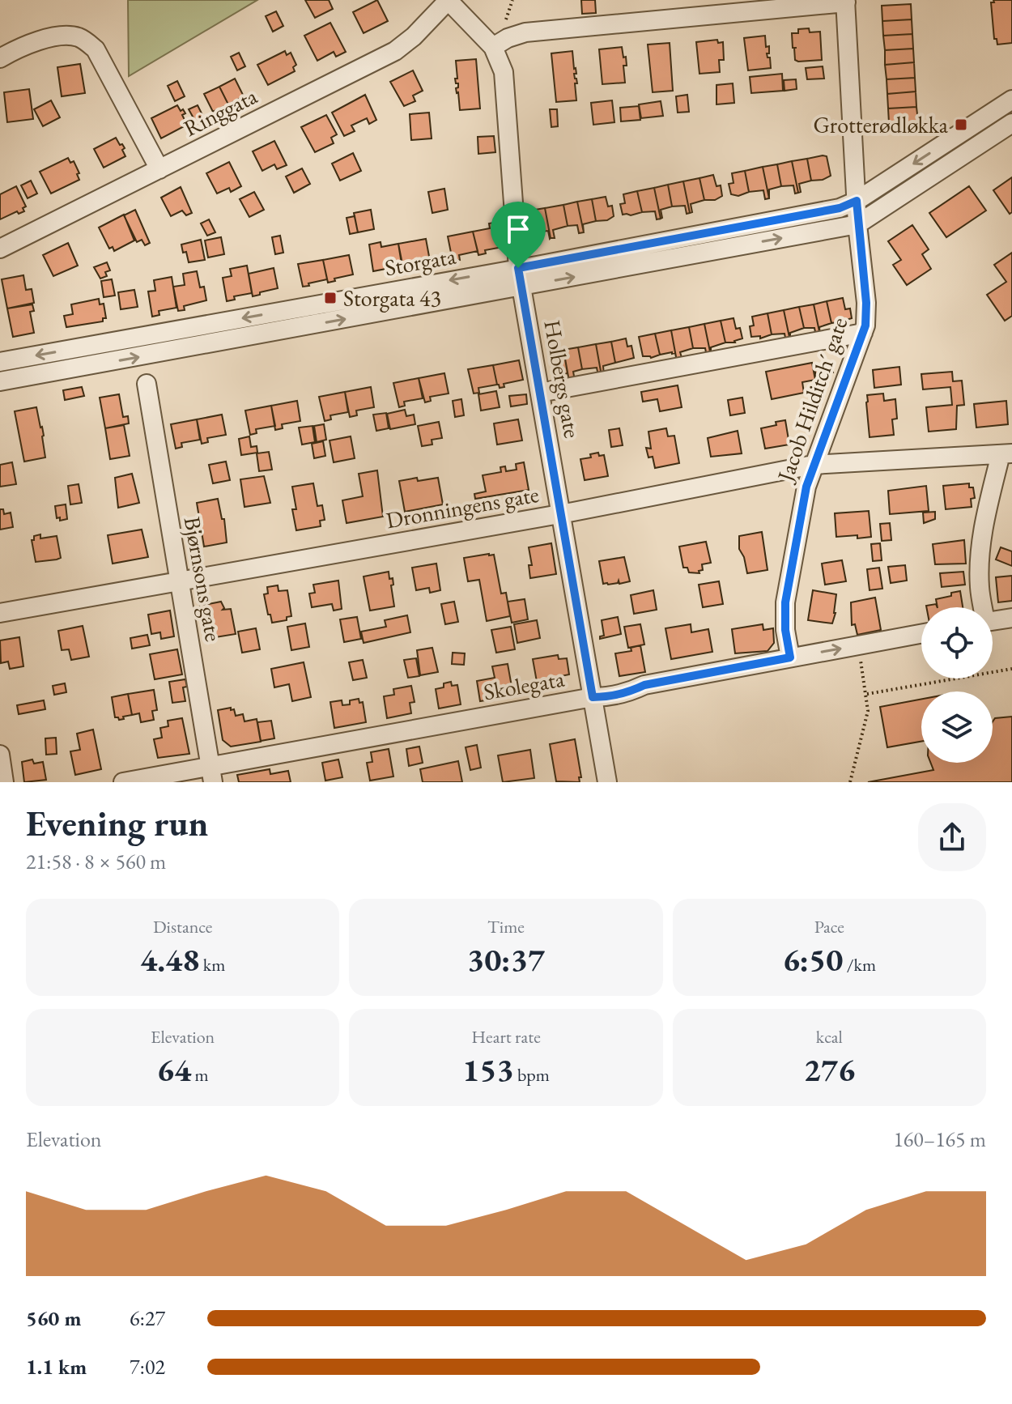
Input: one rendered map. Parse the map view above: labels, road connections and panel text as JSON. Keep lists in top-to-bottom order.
{
  "streets": {
    "street": [
      "Ringgata",
      "Storgata",
      "Holbergs gate",
      "Jacob Hilditch´ gate",
      "Dronningens gate",
      "Bjørnsons gate",
      "Skolegata"
    ]
  },
  "crossings": [
    ["Ringgata", "Holbergs gate"],
    ["Storgata", "Holbergs gate"],
    ["Storgata", "Jacob Hilditch´ gate"],
    ["Holbergs gate", "Dronningens gate"],
    ["Holbergs gate", "Skolegata"],
    ["Jacob Hilditch´ gate", "Dronningens gate"],
    ["Jacob Hilditch´ gate", "Skolegata"],
    ["Dronningens gate", "Bjørnsons gate"],
    ["Bjørnsons gate", "Skolegata"]
  ],
  "places": {
    "transit": ["Grotterødløkka", "Storgata 43"]
  },
  "page": {
    "heading": ["Evening run", "21:58 · 8 × 560 m"],
    "stats": [
      ["Distance", "4.48 km"],
      ["Time", "30:37"],
      ["Pace", "6:50 /km"],
      ["Elevation", "64 m"],
      ["Heart rate", "153 bpm"],
      ["kcal", "276"]
    ],
    "chart": ["Elevation", "160–165 m"],
    "list": [
      {
        "name": "560 m",
        "note": "6:27"
      },
      {
        "name": "1.1 km",
        "note": "7:02"
      }
    ]
  }
}
